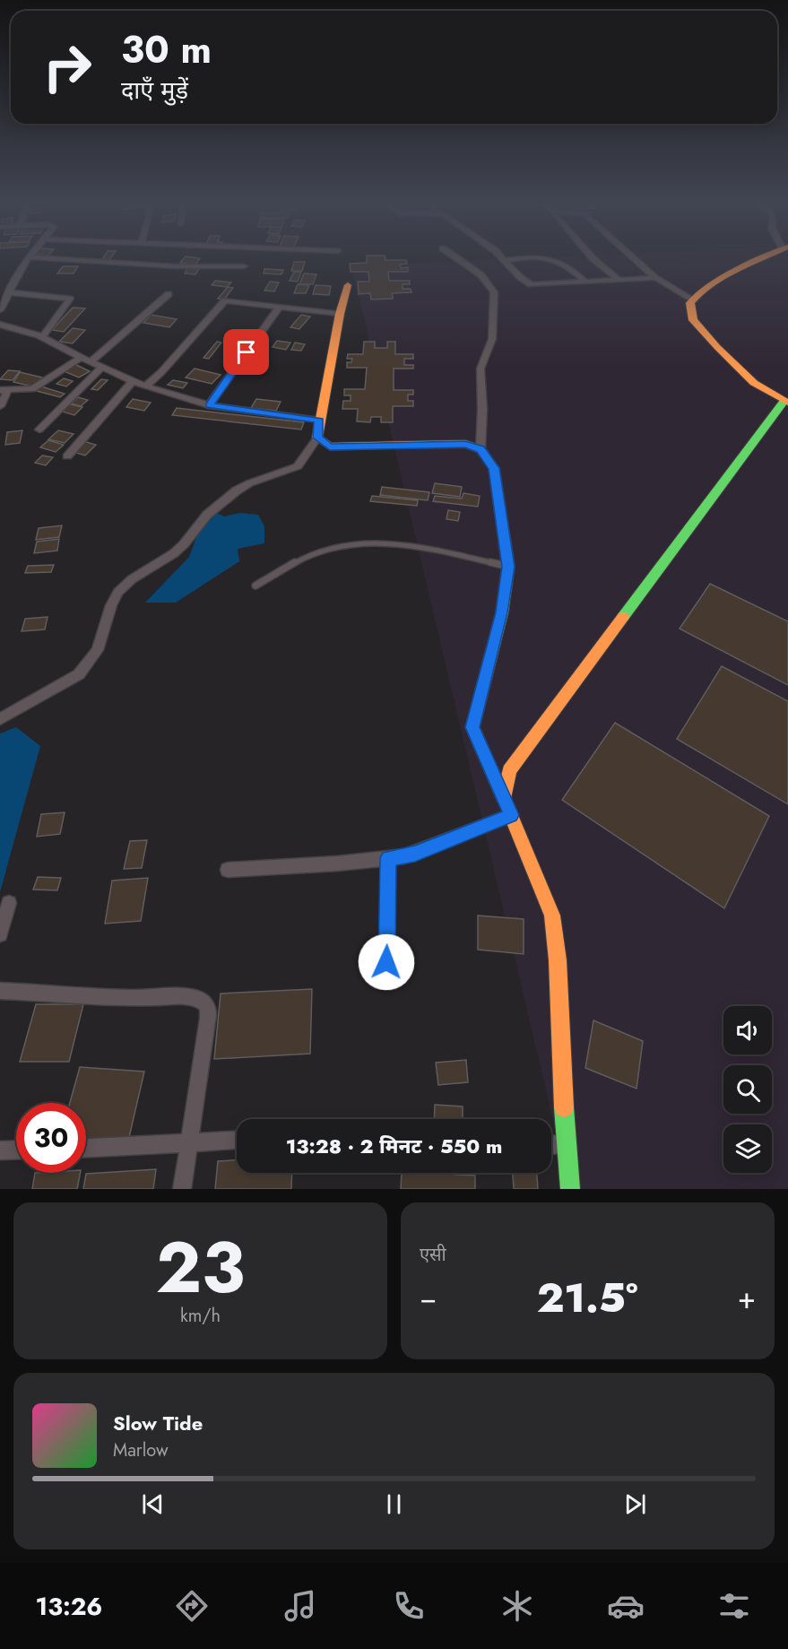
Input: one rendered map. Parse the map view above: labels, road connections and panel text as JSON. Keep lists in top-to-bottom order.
{
  "page": {
    "turn": ["30 m", "दाएँ मुड़ें"],
    "limit": "30",
    "trip": "13:28 · 2 मिनट · 550 m",
    "tile": [
      ["23", "km/h"],
      "एसी"
    ],
    "heat": ["−", "21.5°", "+"],
    "song": ["Slow Tide", "Marlow"],
    "tabs": "13:26"
  }
}
